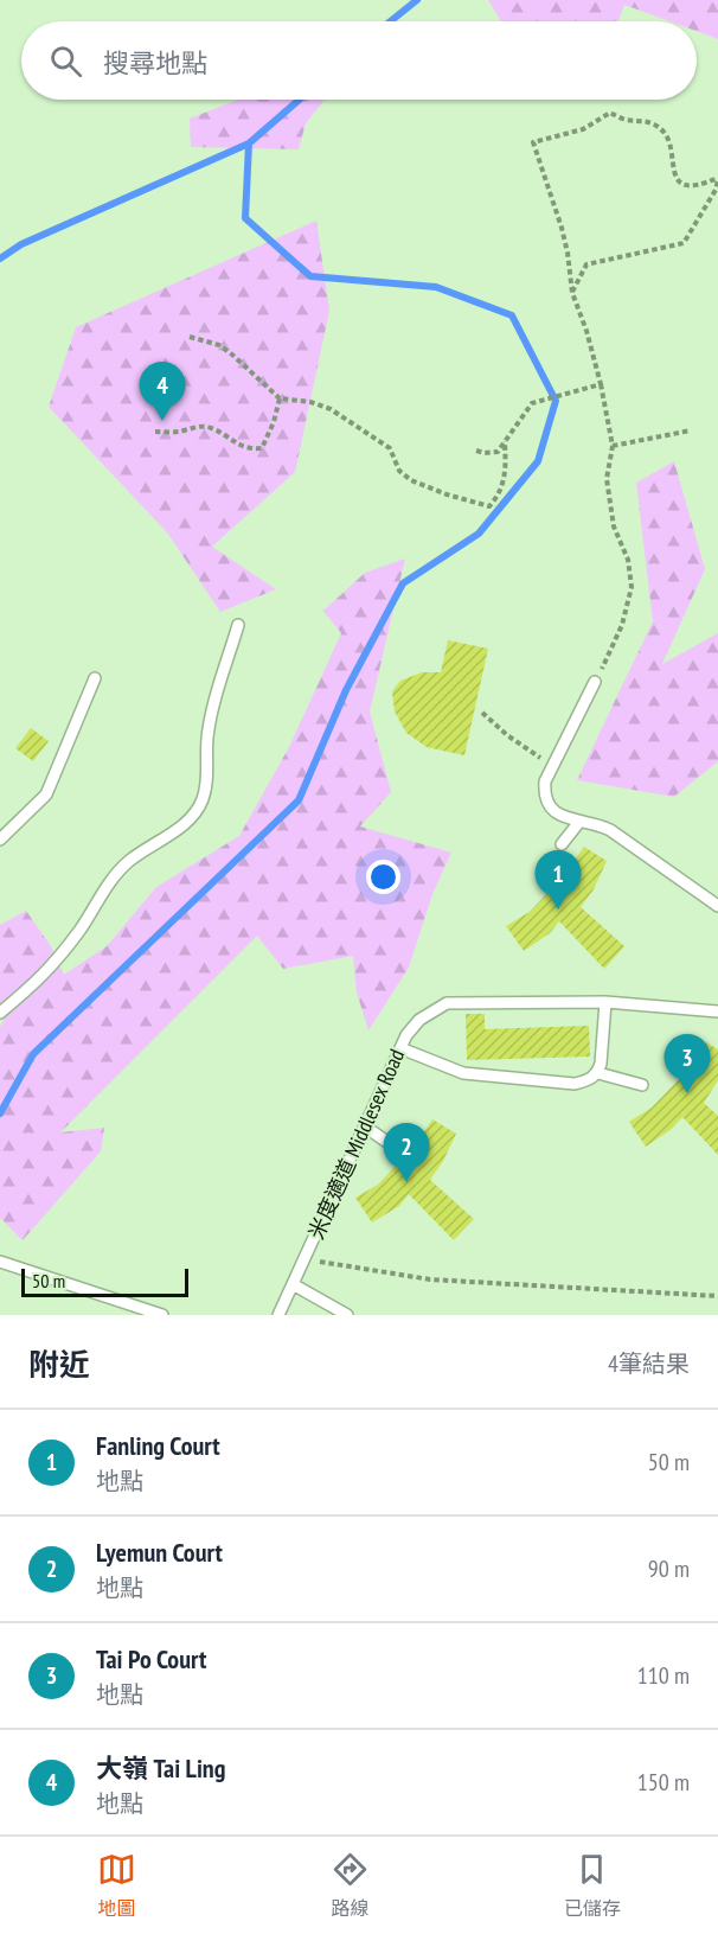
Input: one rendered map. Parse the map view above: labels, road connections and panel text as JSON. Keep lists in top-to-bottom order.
{
  "streets": {
    "lane": ["米度適道 Middlesex Road"]
  },
  "scale_bar": "50 m",
  "page": {
    "search": "搜尋地點",
    "pins": [
      "4",
      "1",
      "3",
      "2"
    ],
    "scale": "50 m",
    "heading": ["附近", "4筆結果"],
    "list": [
      {
        "mark": "1",
        "name": "Fanling Court",
        "note": "地點",
        "value": "50 m"
      },
      {
        "mark": "2",
        "name": "Lyemun Court",
        "note": "地點",
        "value": "90 m"
      },
      {
        "mark": "3",
        "name": "Tai Po Court",
        "note": "地點",
        "value": "110 m"
      },
      {
        "mark": "4",
        "name": "大嶺 Tai Ling",
        "note": "地點",
        "value": "150 m"
      }
    ],
    "nav": ["地圖", "路線", "已儲存"]
  }
}
